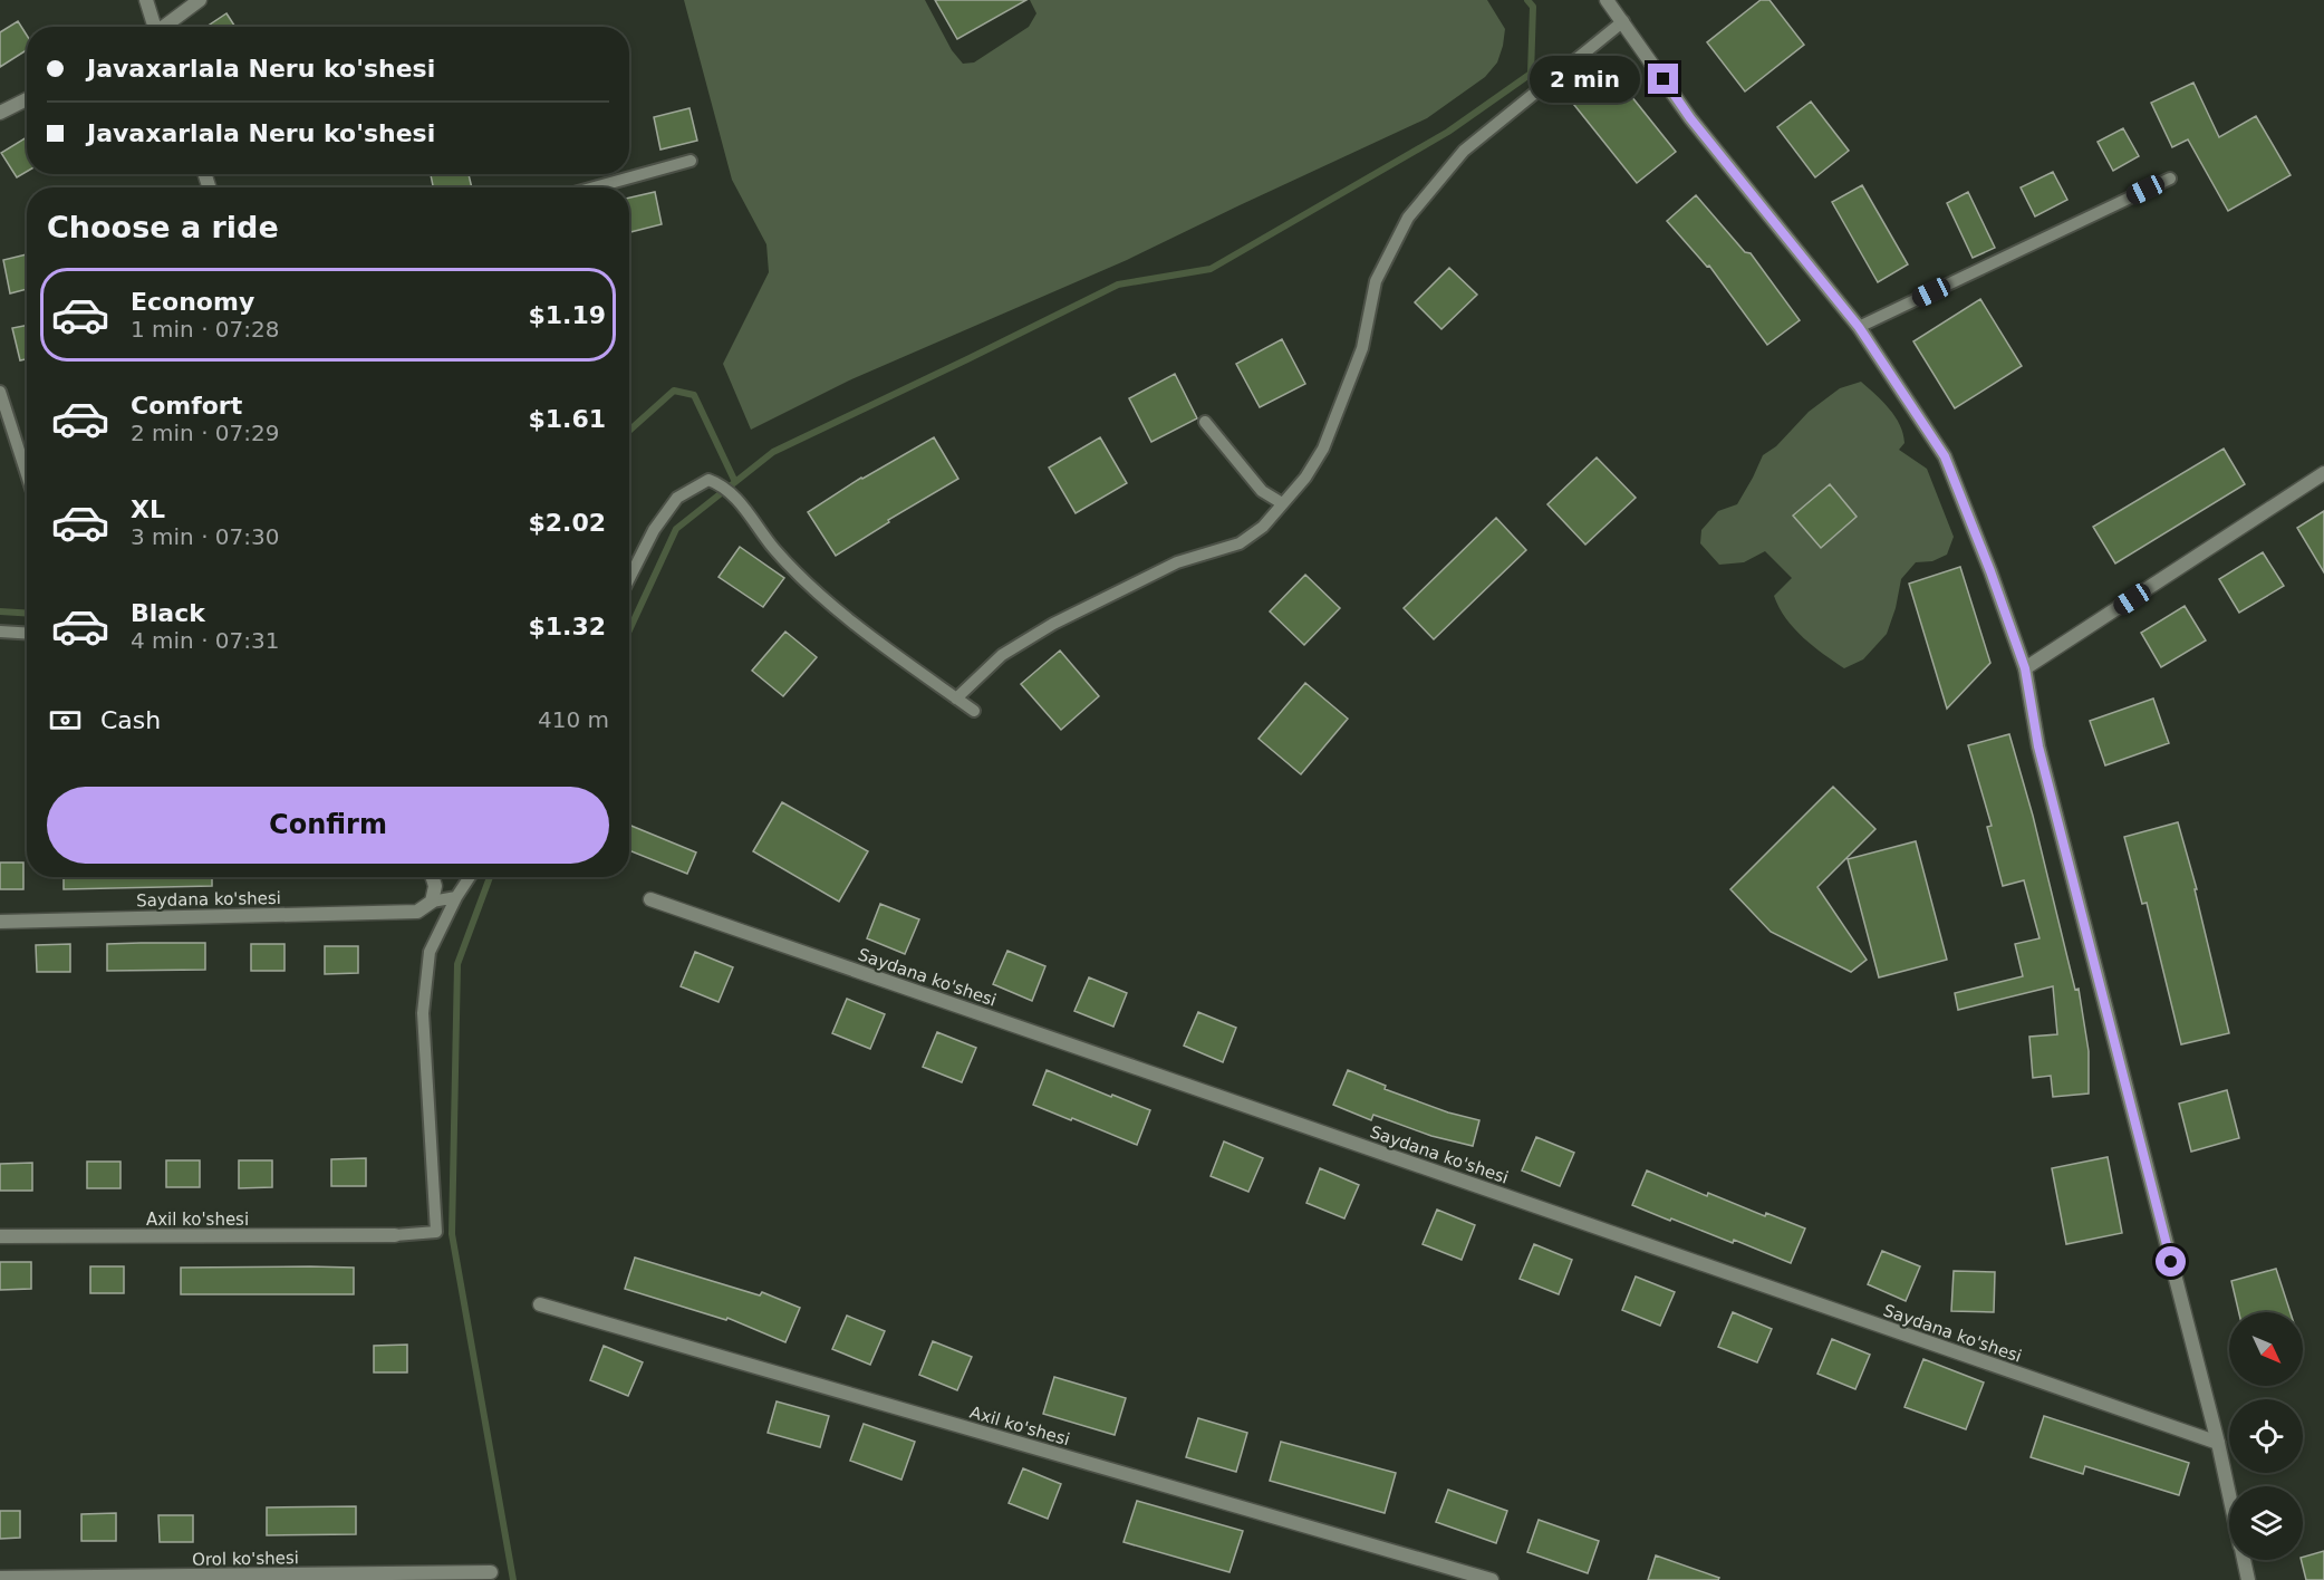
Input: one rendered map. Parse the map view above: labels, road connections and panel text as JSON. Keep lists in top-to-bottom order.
{
  "streets": {
    "street": ["Saydana ko'shesi", "Axil ko'shesi", "Orol ko'shesi"]
  },
  "north": "bottom right",
  "page": {
    "banner": ["Javaxarlala Neru ko'shesi", "Javaxarlala Neru ko'shesi"],
    "bubble": "2 min",
    "heading": "Choose a ride",
    "list": [
      {
        "name": "Economy",
        "note": "1 min · 07:28",
        "value": "$1.19"
      },
      {
        "name": "Comfort",
        "note": "2 min · 07:29",
        "value": "$1.61"
      },
      {
        "name": "XL",
        "note": "3 min · 07:30",
        "value": "$2.02"
      },
      {
        "name": "Black",
        "note": "4 min · 07:31",
        "value": "$1.32"
      }
    ],
    "pay": ["Cash", "410 m"],
    "buttons": "Confirm"
  }
}
